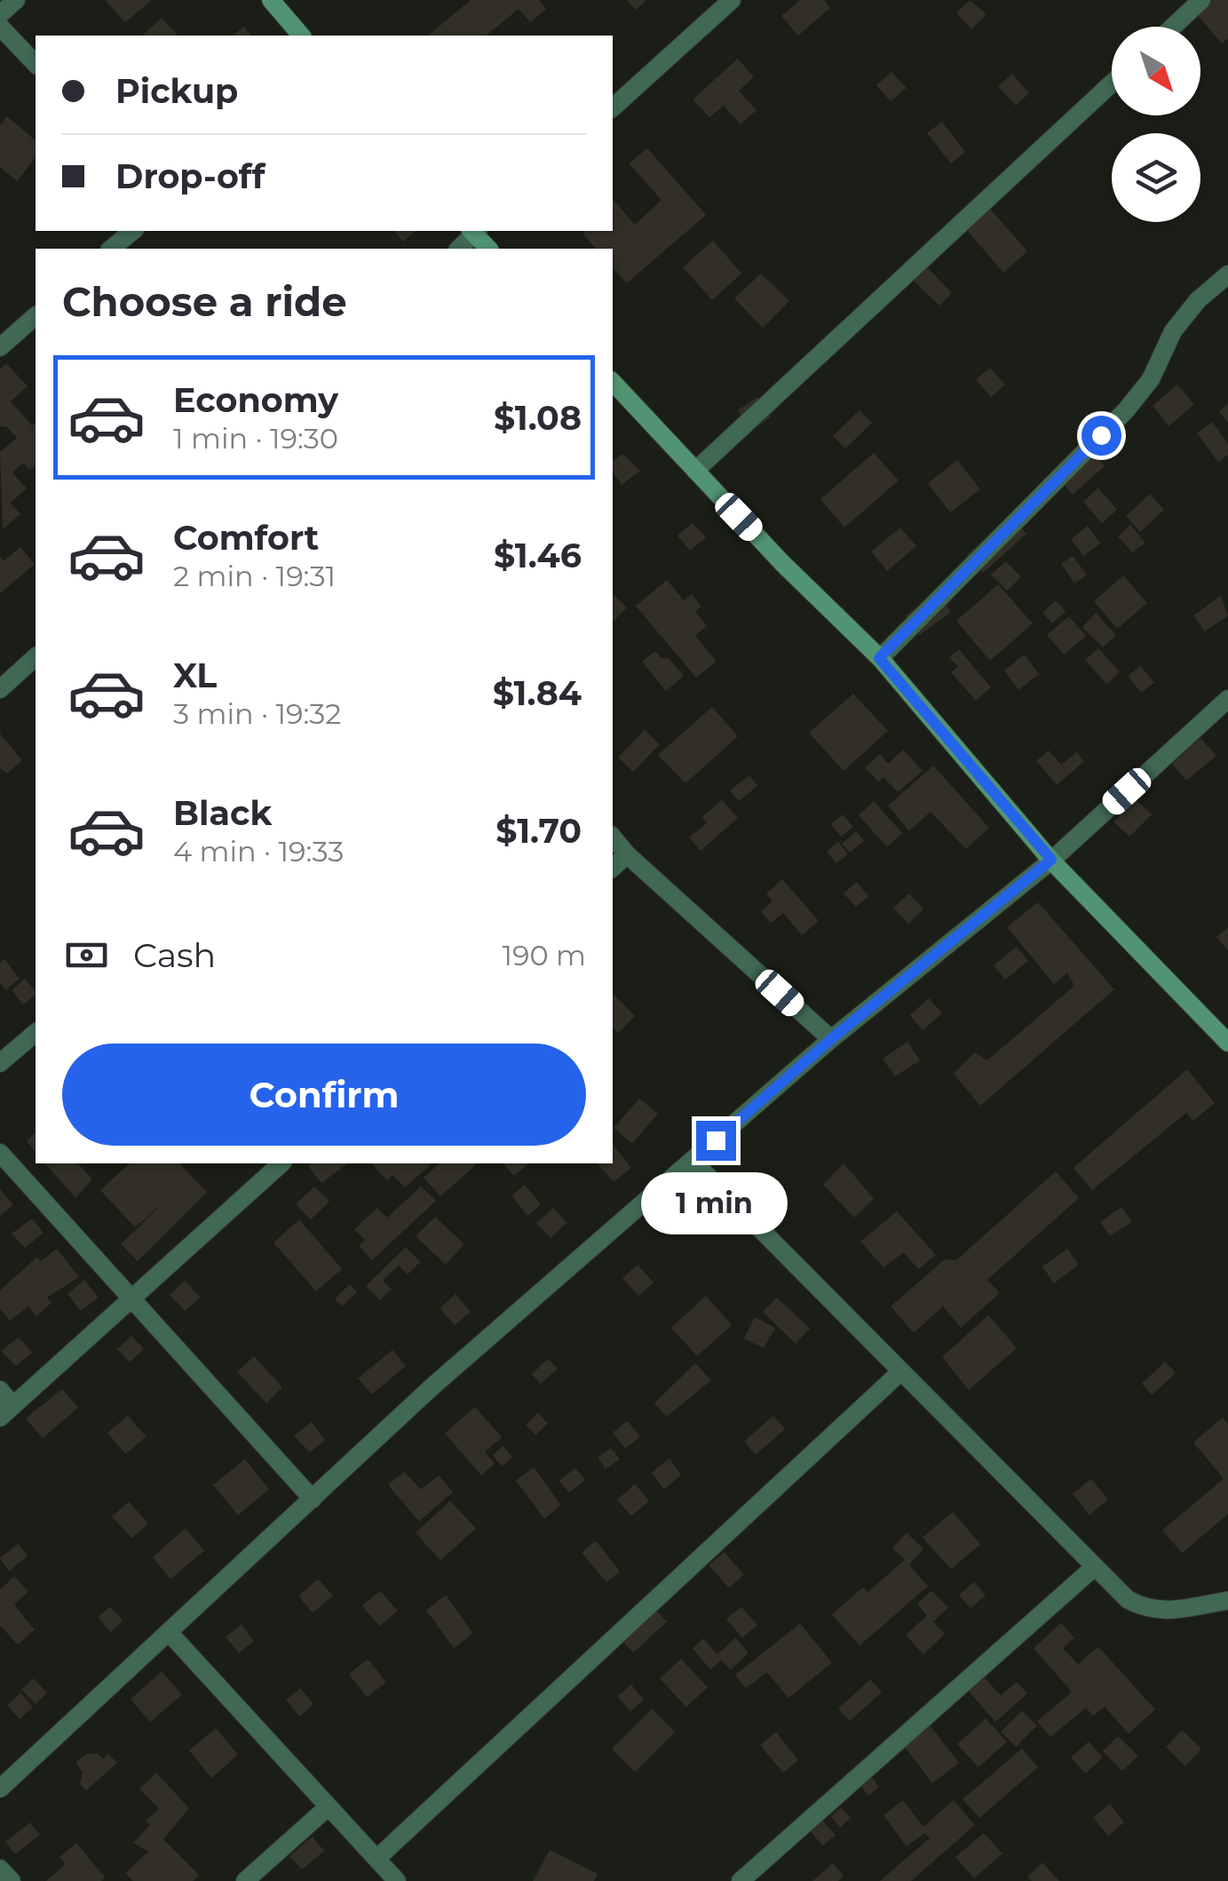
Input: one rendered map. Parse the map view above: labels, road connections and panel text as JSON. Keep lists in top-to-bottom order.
{
  "north": "bottom right",
  "page": {
    "banner": ["Pickup", "Drop-off"],
    "heading": "Choose a ride",
    "list": [
      {
        "name": "Economy",
        "note": "1 min · 19:30",
        "value": "$1.08"
      },
      {
        "name": "Comfort",
        "note": "2 min · 19:31",
        "value": "$1.46"
      },
      {
        "name": "XL",
        "note": "3 min · 19:32",
        "value": "$1.84"
      },
      {
        "name": "Black",
        "note": "4 min · 19:33",
        "value": "$1.70"
      }
    ],
    "pay": ["Cash", "190 m"],
    "buttons": "Confirm",
    "bubble": "1 min"
  }
}
